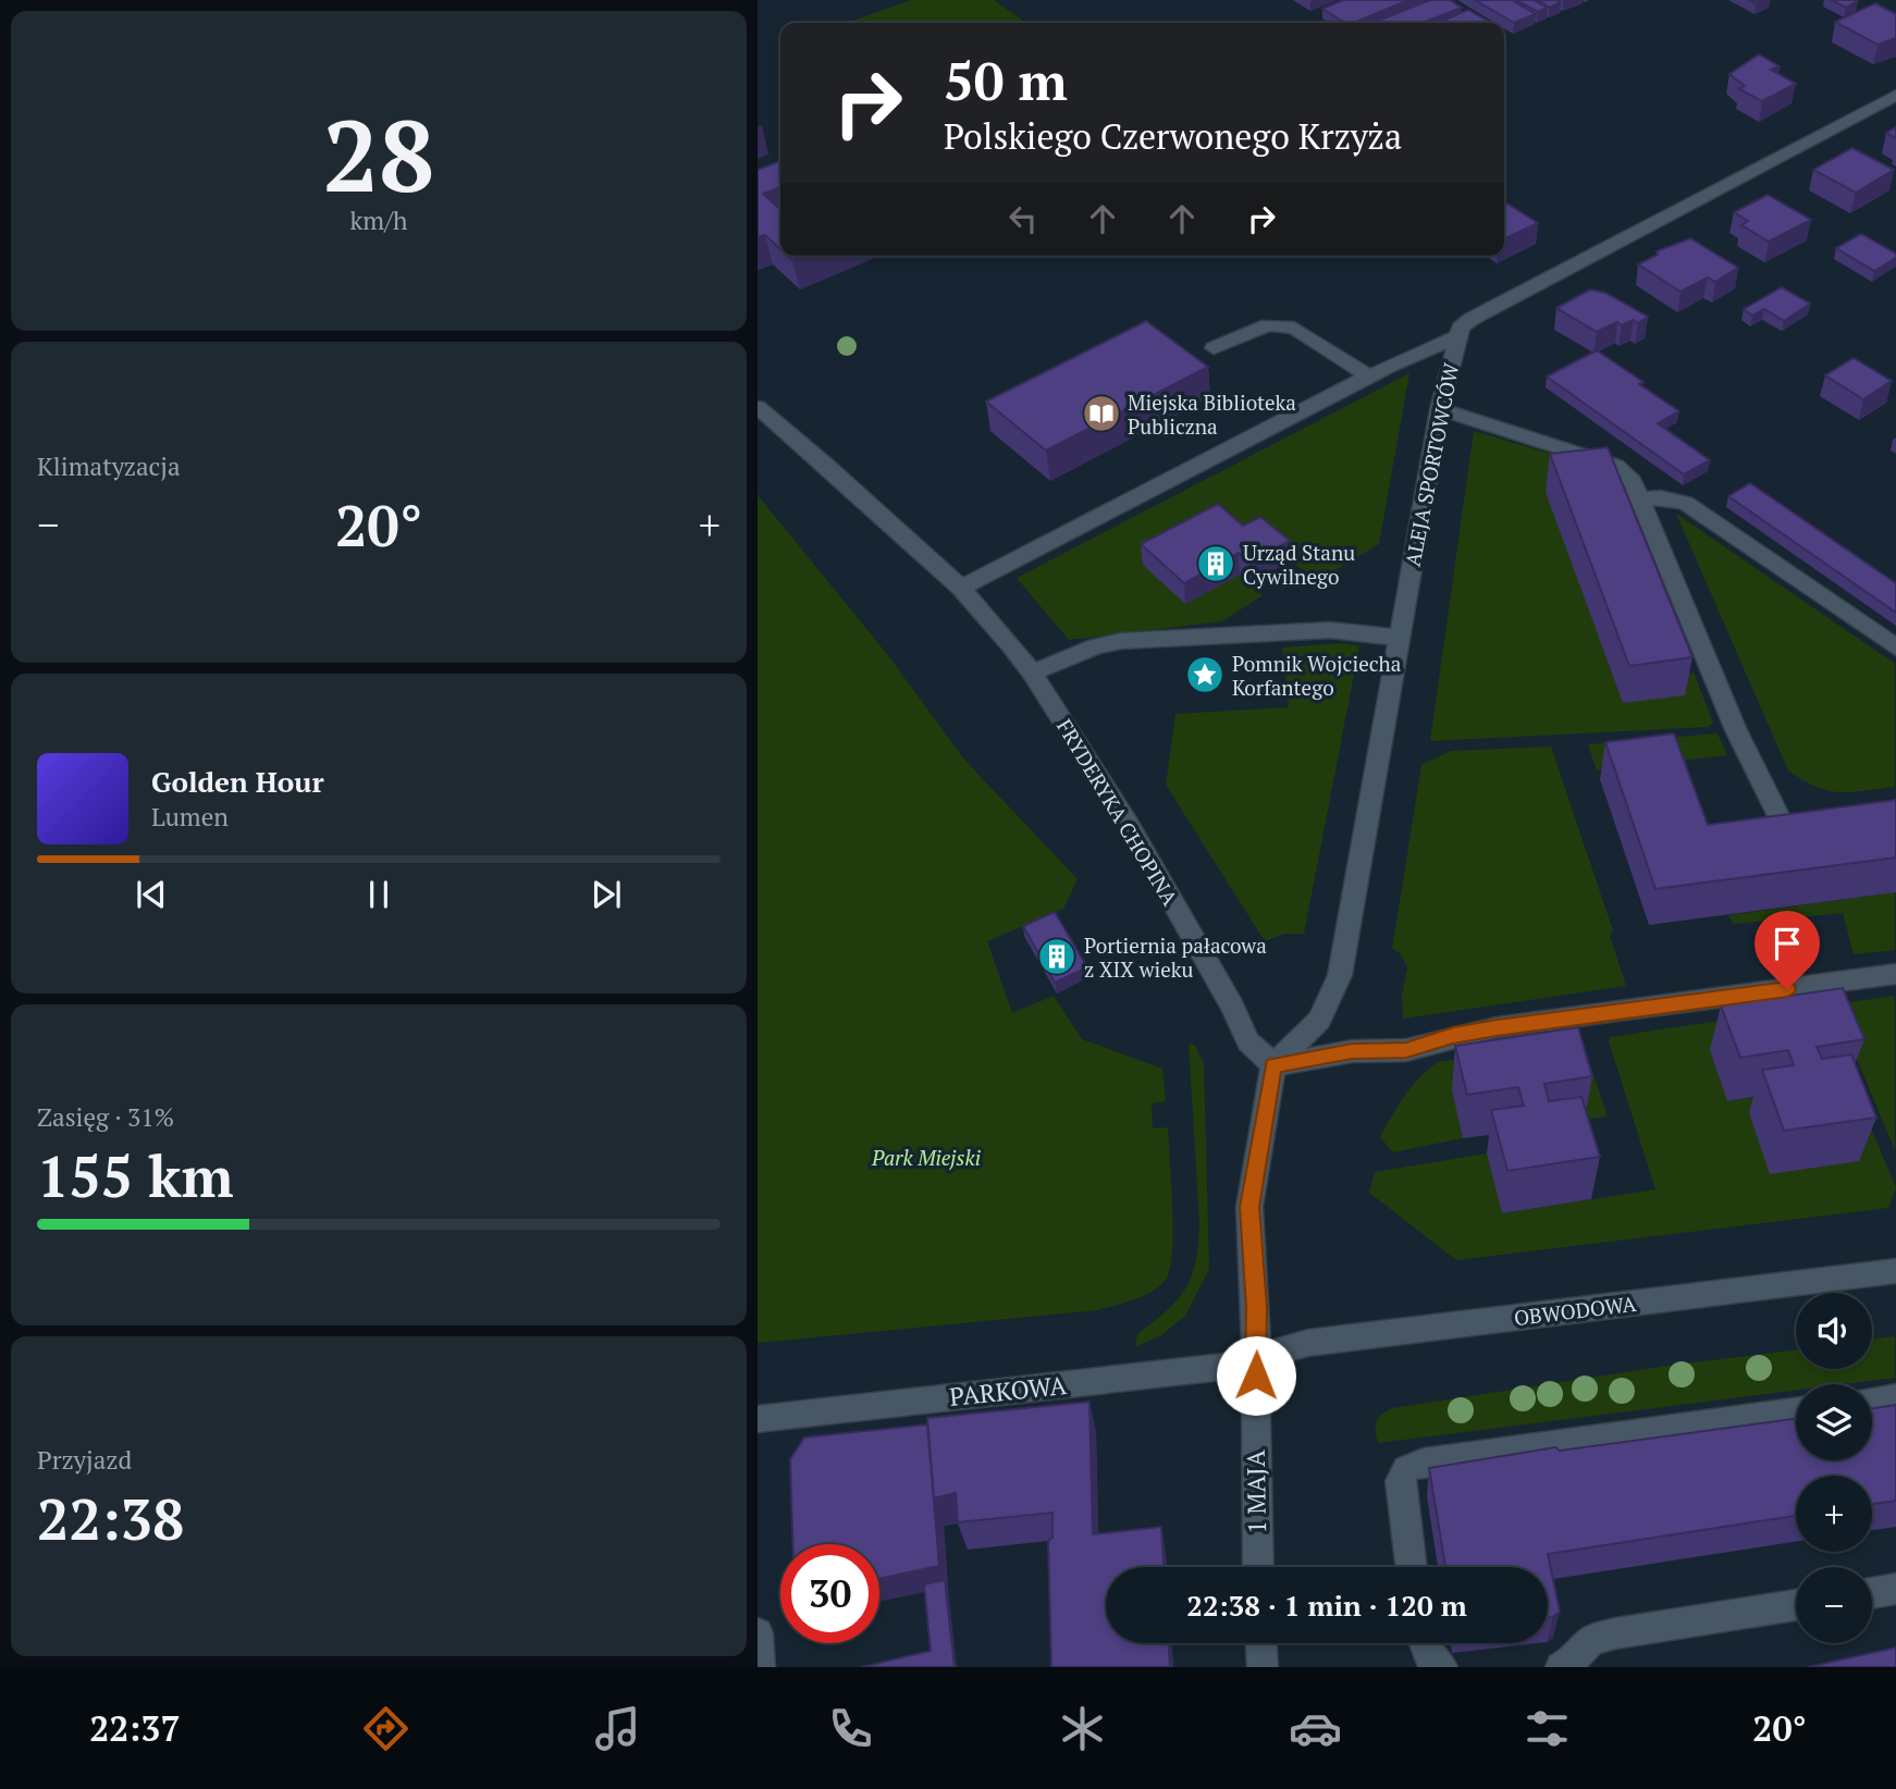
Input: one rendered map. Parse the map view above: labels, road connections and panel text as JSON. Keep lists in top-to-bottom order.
{
  "streets": {
    "street": [
      "ALEJA SPORTOWCÓW",
      "FRYDERYKA CHOPINA",
      "OBWODOWA",
      "PARKOWA",
      "1 MAJA"
    ]
  },
  "crossings": [
    ["ALEJA SPORTOWCÓW", "FRYDERYKA CHOPINA"],
    ["OBWODOWA", "PARKOWA"],
    ["OBWODOWA", "1 MAJA"],
    ["PARKOWA", "1 MAJA"]
  ],
  "parks": ["Park Miejski"],
  "places": {
    "library": ["Miejska Biblioteka Publiczna"],
    "building": ["Urząd Stanu Cywilnego", "Portiernia pałacowa z XIX wieku"],
    "place": ["Pomnik Wojciecha Korfantego"]
  },
  "page": {
    "tile": [
      ["28", "km/h"],
      "Klimatyzacja",
      ["Zasięg · 31%", "155 km"],
      ["Przyjazd", "22:38"]
    ],
    "turn": ["50 m", "Polskiego Czerwonego Krzyża"],
    "heat": ["−", "20°", "+"],
    "song": ["Golden Hour", "Lumen"],
    "map_buttons": ["+", "−"],
    "limit": "30",
    "trip": "22:38 · 1 min · 120 m",
    "tabs": ["22:37", "20°"]
  }
}
